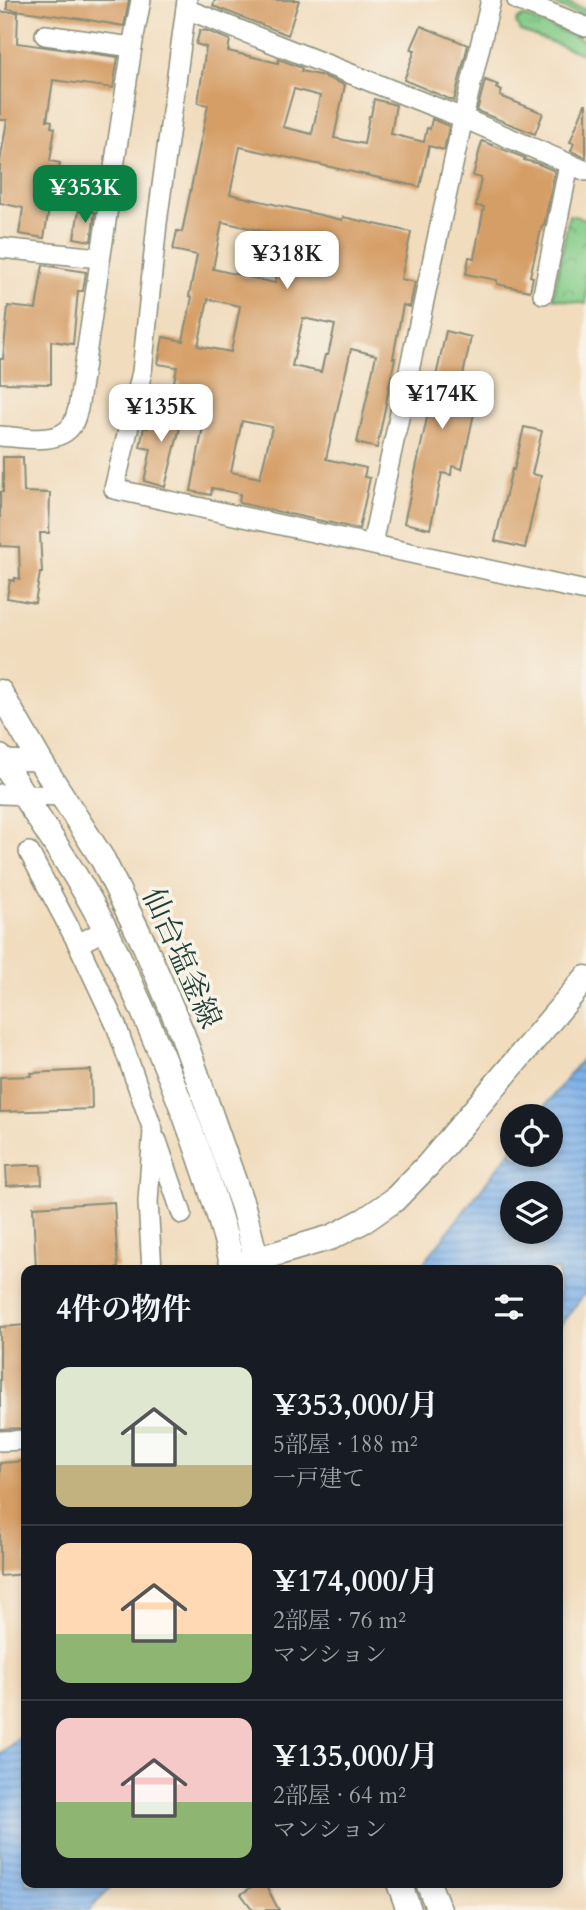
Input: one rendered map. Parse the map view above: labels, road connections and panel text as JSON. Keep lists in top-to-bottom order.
{
  "streets": {
    "main road": ["仙台塩釜線"]
  },
  "page": {
    "price": [
      "¥353K",
      "¥318K",
      "¥174K",
      "¥135K"
    ],
    "heading": "4件の物件",
    "list": [
      {
        "name": "¥353,000/月",
        "note": "5部屋 · 188 m² · 一戸建て"
      },
      {
        "name": "¥174,000/月",
        "note": "2部屋 · 76 m² · マンション"
      },
      {
        "name": "¥135,000/月",
        "note": "2部屋 · 64 m² · マンション"
      }
    ]
  }
}
